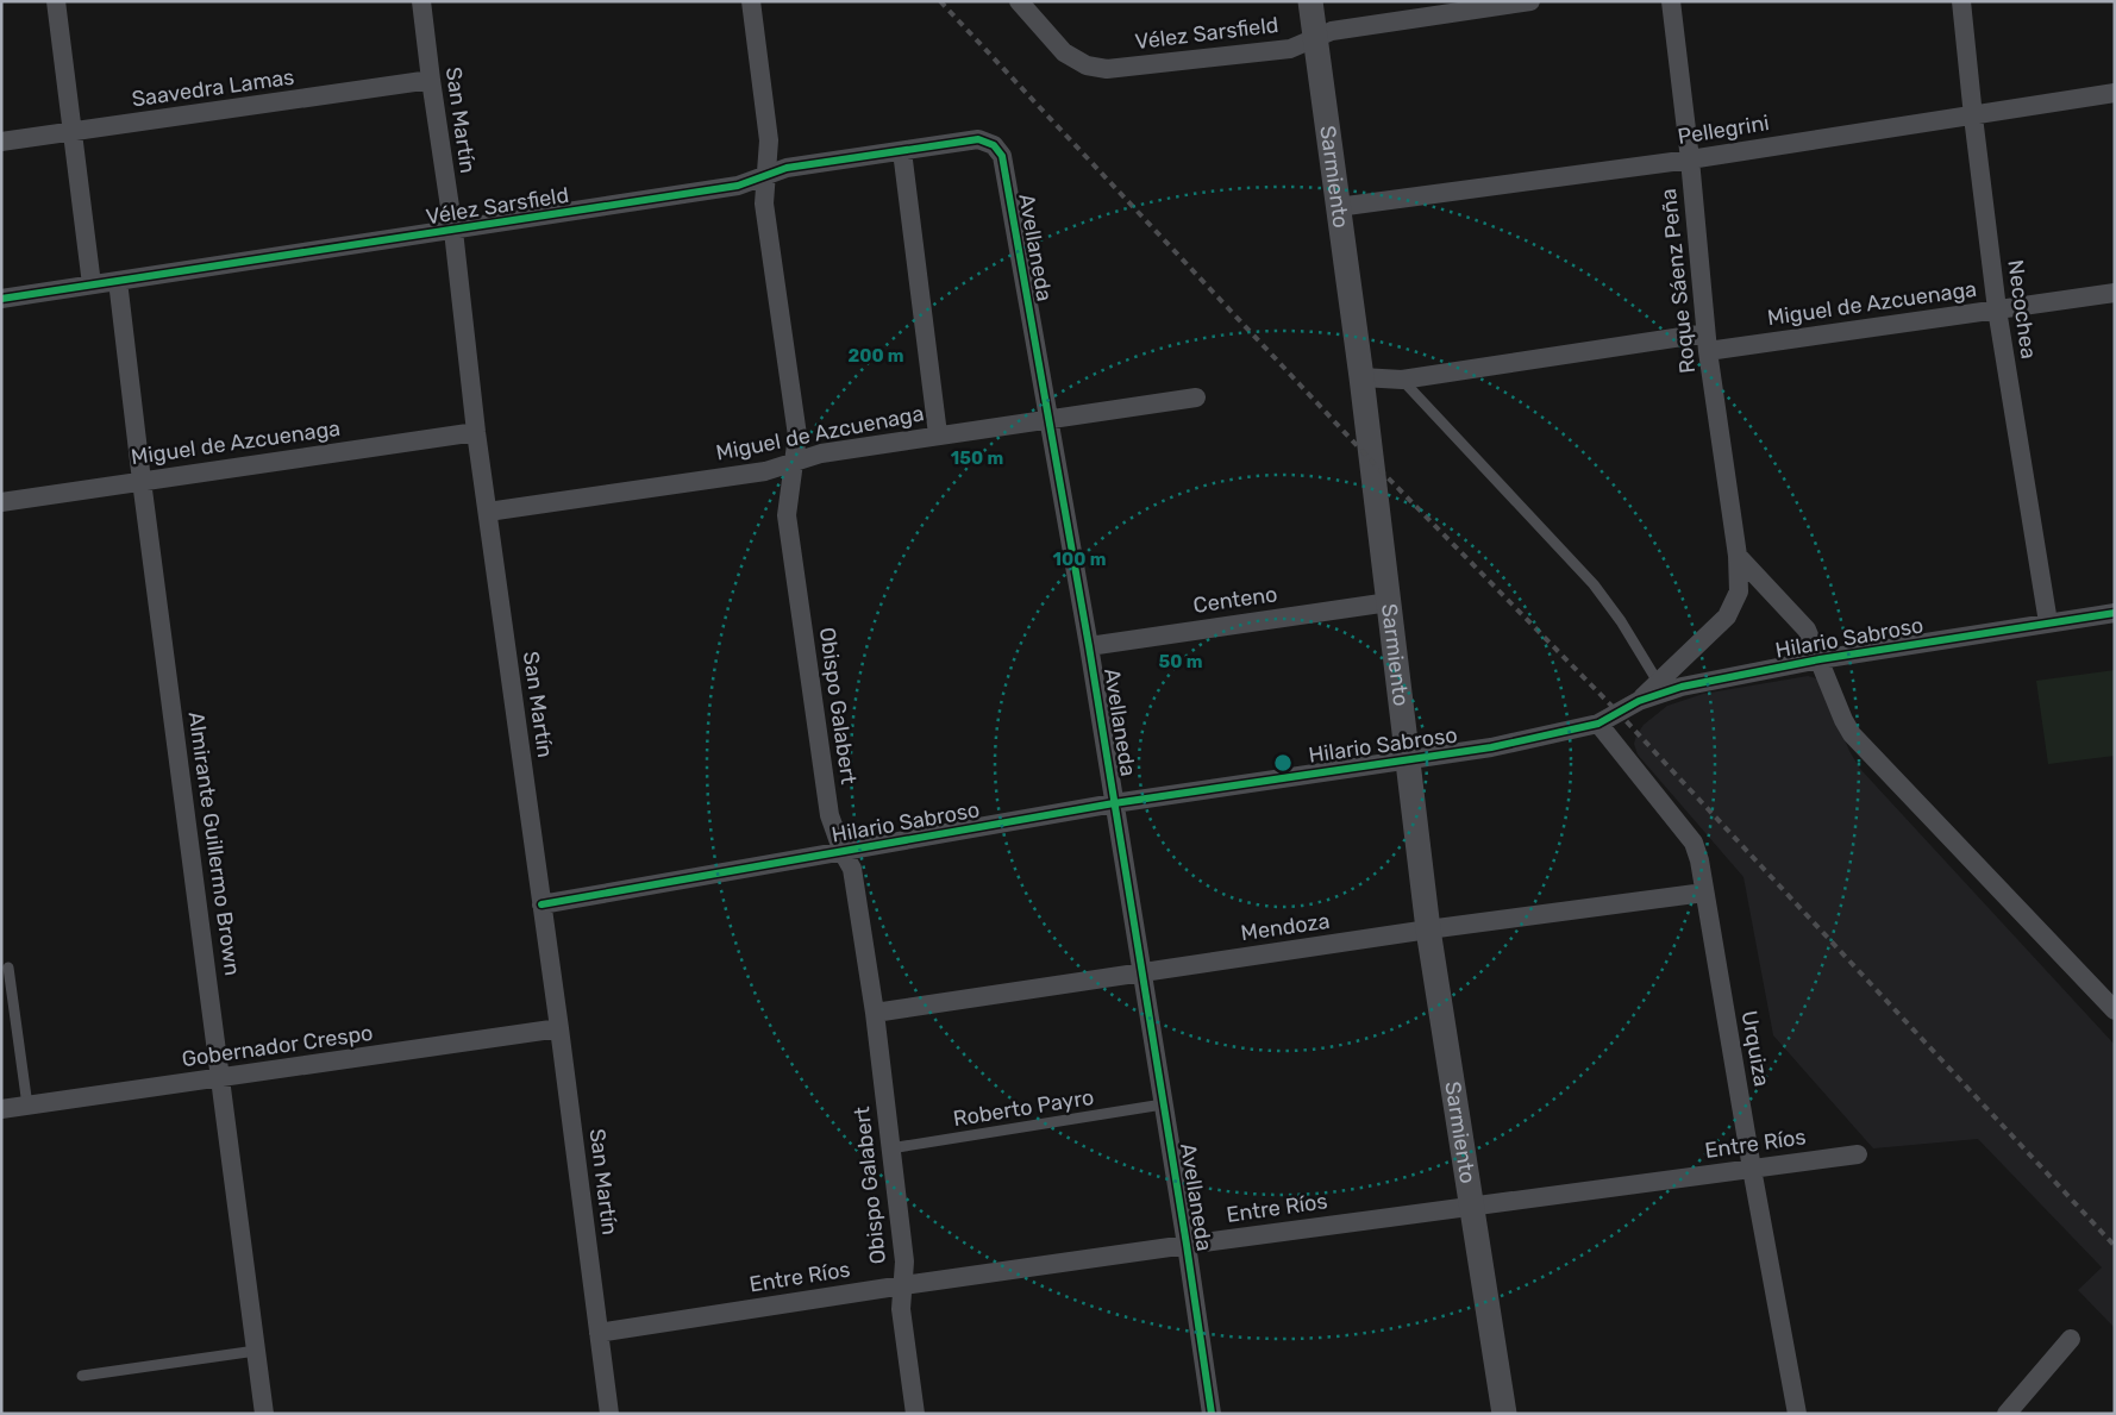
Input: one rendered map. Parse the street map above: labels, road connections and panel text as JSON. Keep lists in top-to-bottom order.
{
  "streets": {
    "street": [
      "Vélez Sarsfield",
      "Saavedra Lamas",
      "San Martín",
      "Pellegrini",
      "Sarmiento",
      "Avellaneda",
      "Roque Sáenz Peña",
      "Miguel de Azcuenaga",
      "Necochea",
      "Centeno",
      "Hilario Sabroso",
      "Obispo Galabert",
      "Almirante Guillermo Brown",
      "Mendoza",
      "Gobernador Crespo",
      "Urquiza",
      "Entre Ríos"
    ],
    "lane": ["Roberto Payro"]
  },
  "crossings": [
    ["Vélez Sarsfield", "San Martín"],
    ["Vélez Sarsfield", "Sarmiento"],
    ["Vélez Sarsfield", "Avellaneda"],
    ["Vélez Sarsfield", "Obispo Galabert"],
    ["Vélez Sarsfield", "Almirante Guillermo Brown"],
    ["Saavedra Lamas", "San Martín"],
    ["San Martín", "Miguel de Azcuenaga"],
    ["San Martín", "Hilario Sabroso"],
    ["San Martín", "Gobernador Crespo"],
    ["San Martín", "Entre Ríos"],
    ["Pellegrini", "Sarmiento"],
    ["Pellegrini", "Roque Sáenz Peña"],
    ["Pellegrini", "Necochea"],
    ["Sarmiento", "Miguel de Azcuenaga"],
    ["Sarmiento", "Centeno"],
    ["Sarmiento", "Hilario Sabroso"],
    ["Sarmiento", "Mendoza"],
    ["Sarmiento", "Entre Ríos"],
    ["Avellaneda", "Miguel de Azcuenaga"],
    ["Avellaneda", "Centeno"],
    ["Avellaneda", "Hilario Sabroso"],
    ["Avellaneda", "Mendoza"],
    ["Avellaneda", "Roberto Payro"],
    ["Avellaneda", "Entre Ríos"],
    ["Roque Sáenz Peña", "Miguel de Azcuenaga"],
    ["Roque Sáenz Peña", "Hilario Sabroso"],
    ["Miguel de Azcuenaga", "Necochea"],
    ["Miguel de Azcuenaga", "Obispo Galabert"],
    ["Miguel de Azcuenaga", "Almirante Guillermo Brown"],
    ["Necochea", "Hilario Sabroso"],
    ["Hilario Sabroso", "Obispo Galabert"],
    ["Hilario Sabroso", "Urquiza"],
    ["Obispo Galabert", "Mendoza"],
    ["Obispo Galabert", "Roberto Payro"],
    ["Obispo Galabert", "Entre Ríos"],
    ["Almirante Guillermo Brown", "Gobernador Crespo"],
    ["Mendoza", "Urquiza"],
    ["Urquiza", "Entre Ríos"]
  ],
  "rings": [
    "200 m",
    "150 m",
    "100 m",
    "50 m"
  ]
}
